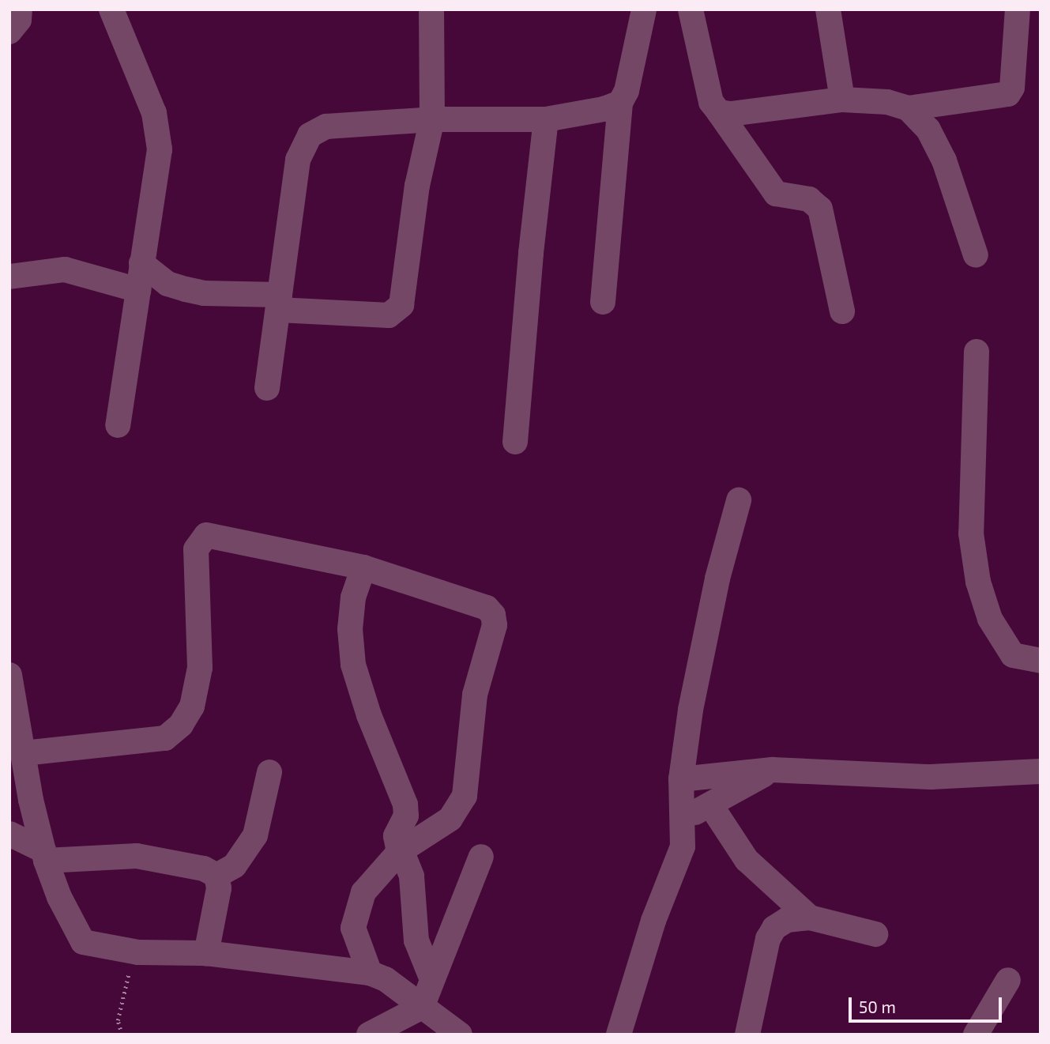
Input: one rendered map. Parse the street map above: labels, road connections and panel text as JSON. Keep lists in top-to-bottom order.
{
  "scale_bar": "50 m"
}
